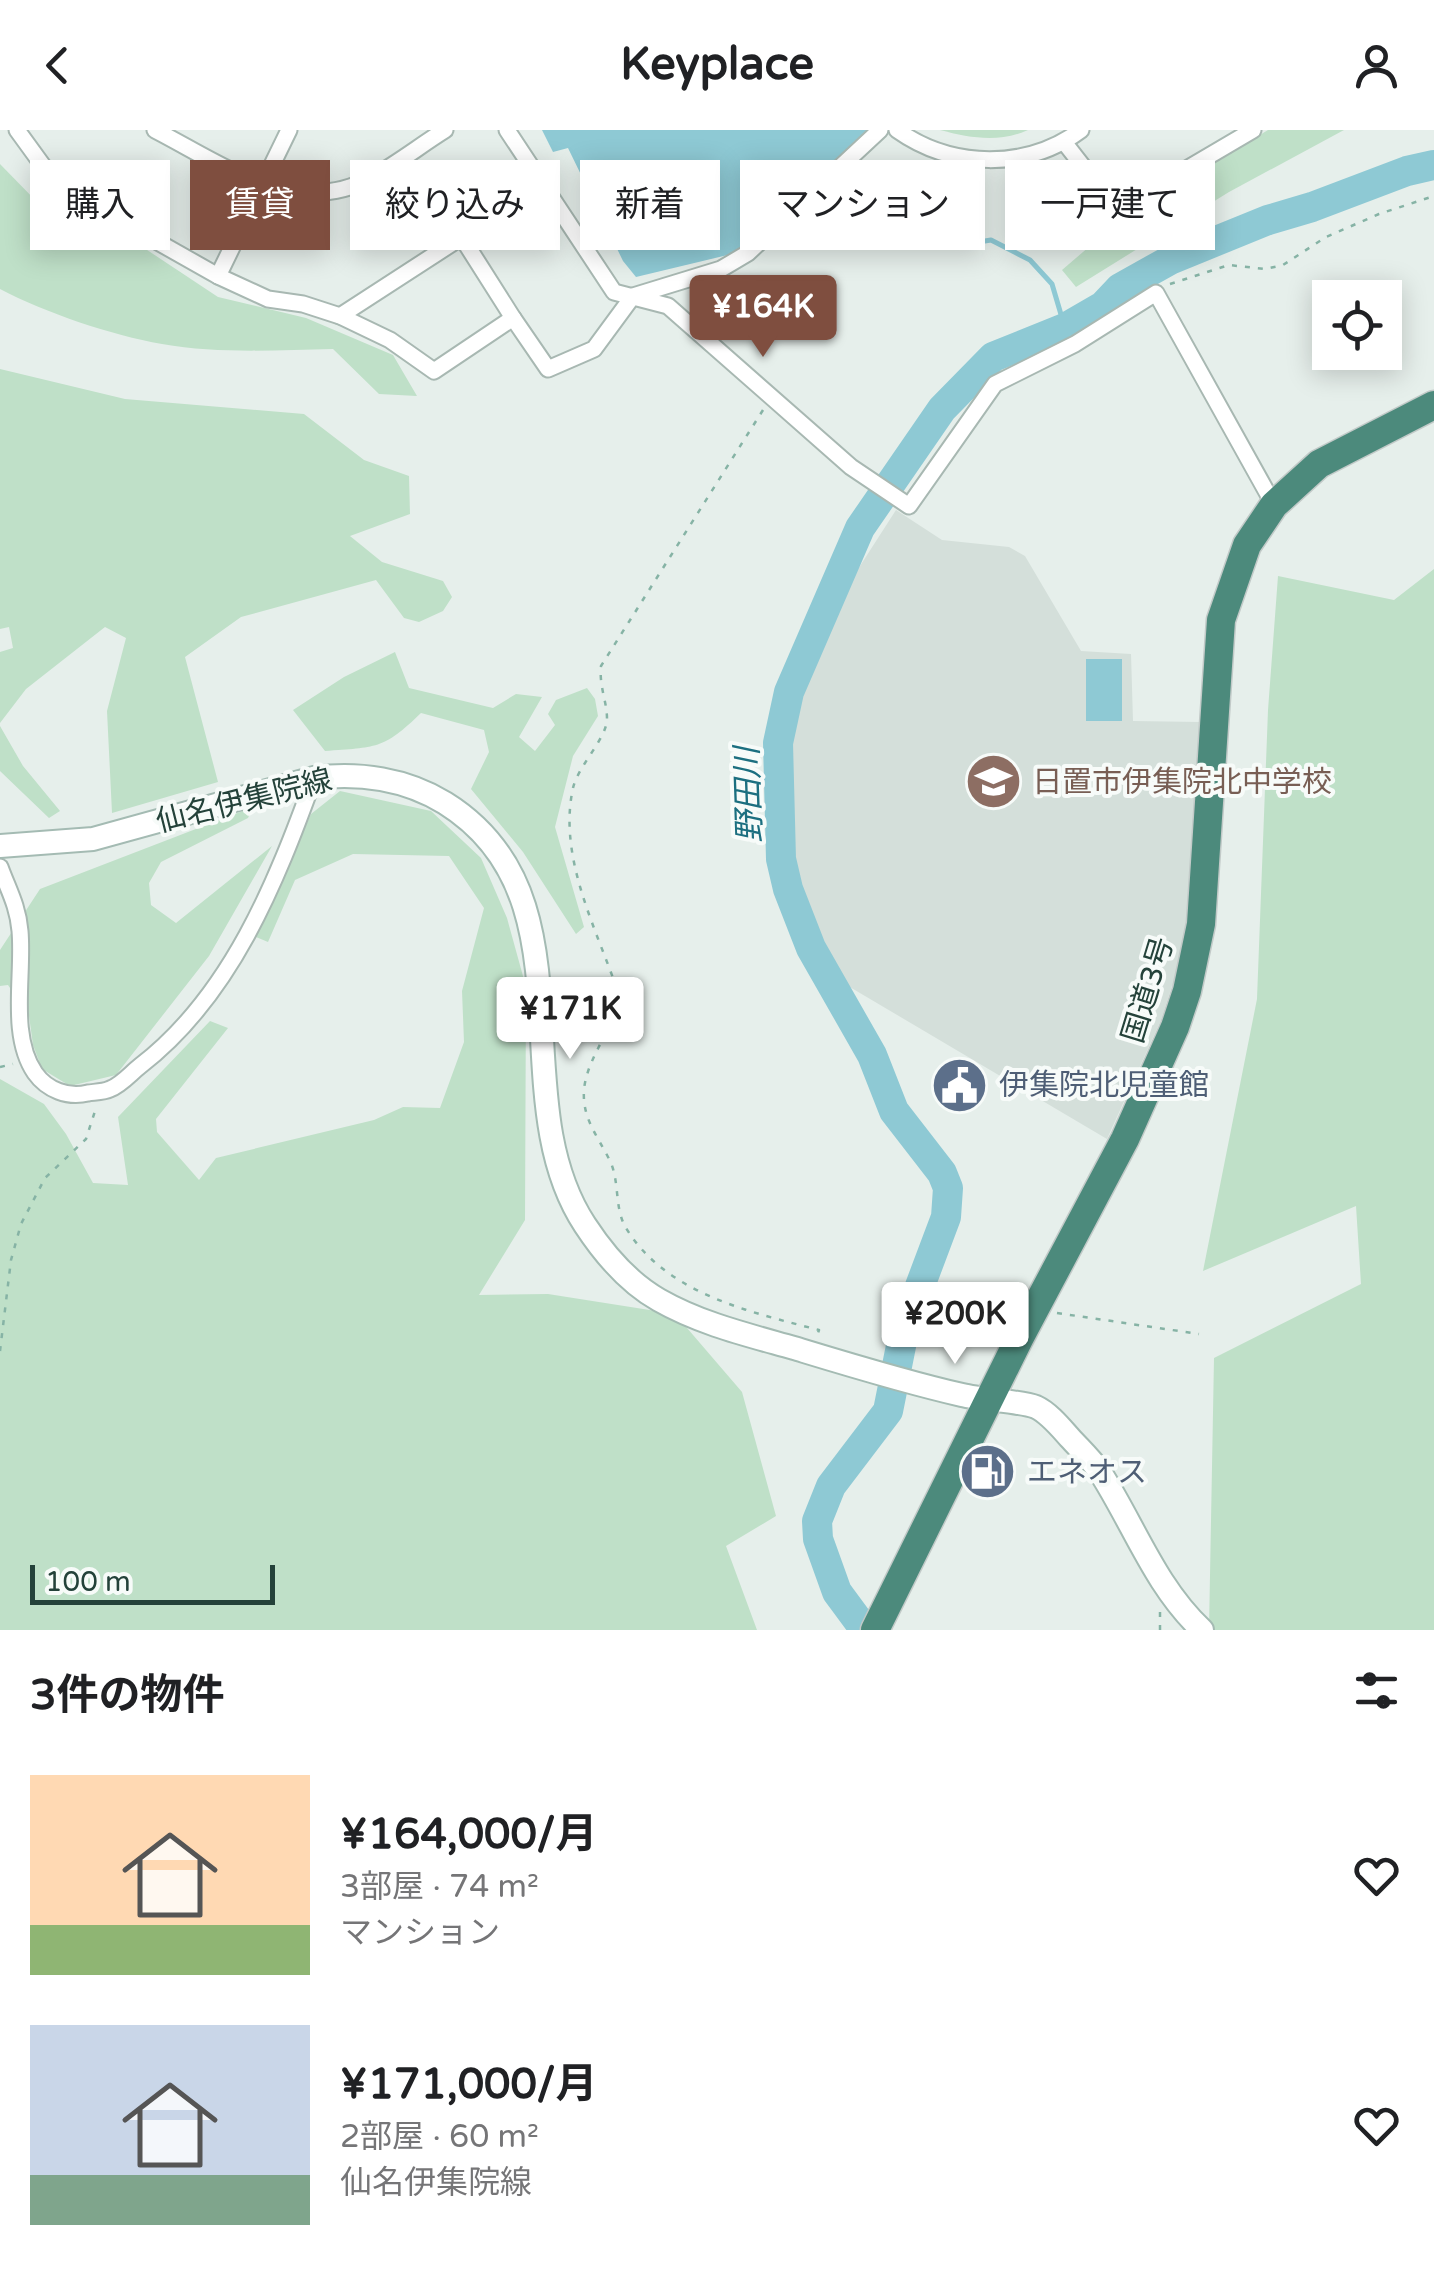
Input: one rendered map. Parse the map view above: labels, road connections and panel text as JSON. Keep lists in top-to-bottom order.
{
  "streets": {
    "highway": ["国道3号"],
    "main road": ["仙名伊集院線"]
  },
  "crossings": [
    ["仙名伊集院線", "国道3号"]
  ],
  "water": ["野田川"],
  "places": {
    "school or university": ["日置市伊集院北中学校"],
    "public building": ["伊集院北児童館"],
    "fuel station": ["エネオス"]
  },
  "scale_bar": "100 m",
  "page": {
    "header": "Keyplace",
    "chip": [
      "購入",
      "賃貸",
      "絞り込み",
      "新着",
      "マンション",
      "一戸建て"
    ],
    "price": ["¥164K", "¥171K", "¥200K"],
    "scale": "100 m",
    "heading": "3件の物件",
    "list": [
      {
        "name": "¥164,000/月",
        "note": "3部屋 · 74 m² · マンション"
      },
      {
        "name": "¥171,000/月",
        "note": "2部屋 · 60 m² · 仙名伊集院線"
      }
    ]
  }
}
